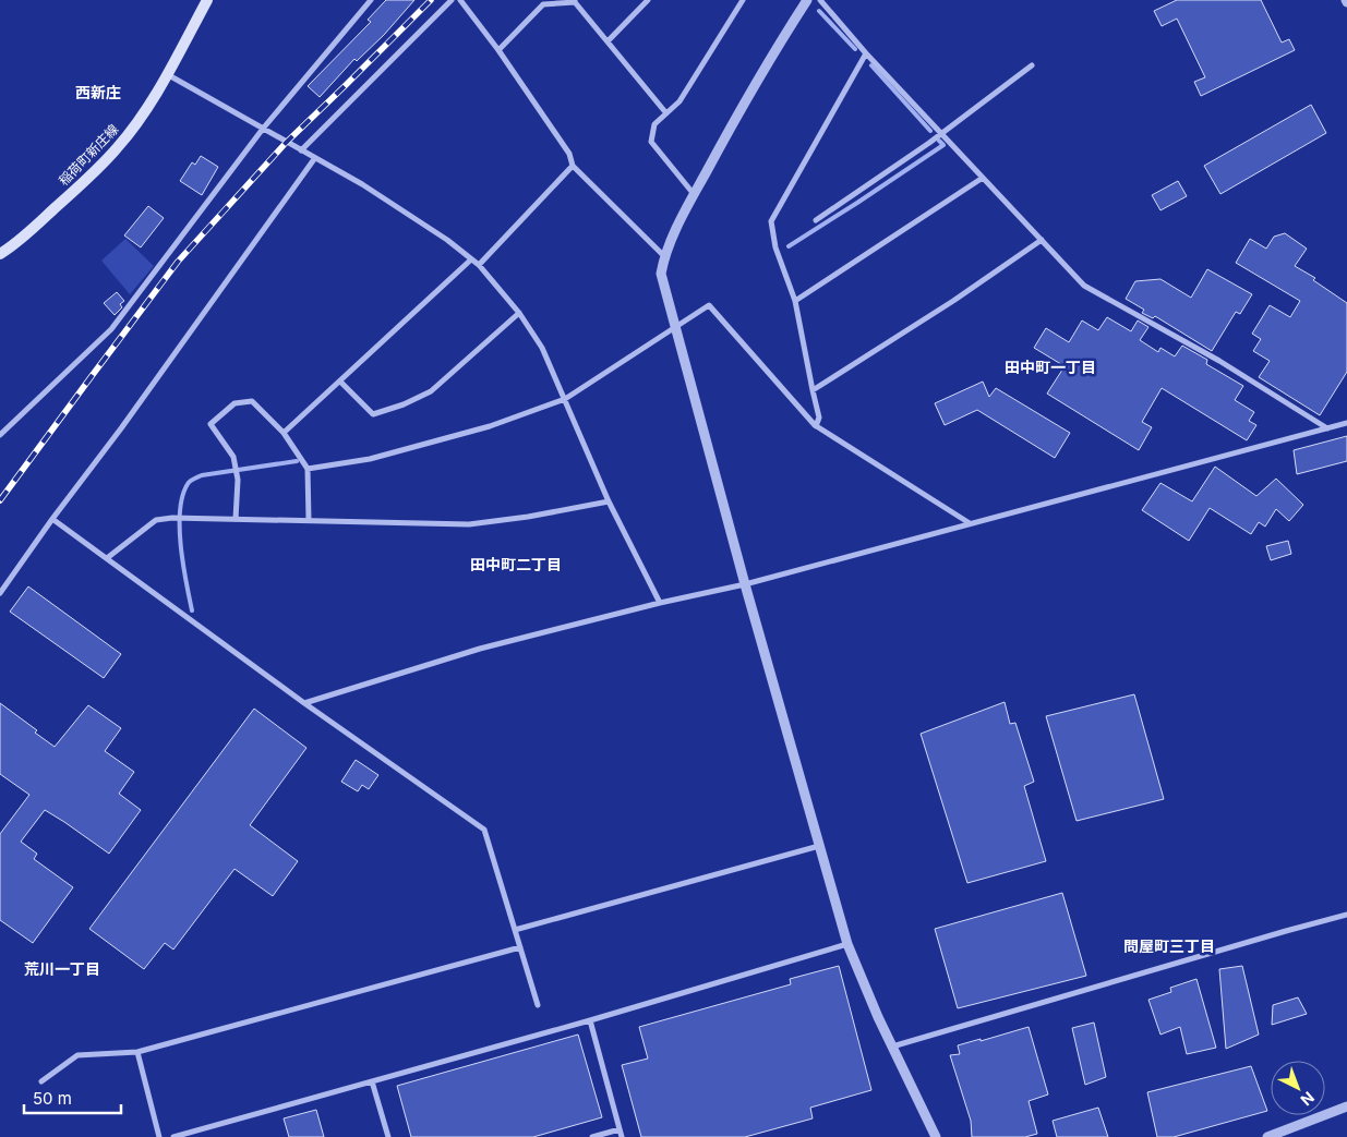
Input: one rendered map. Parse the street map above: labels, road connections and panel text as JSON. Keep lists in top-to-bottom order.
{
  "streets": {
    "main road": ["稲荷町新庄線"]
  },
  "districts": [
    "西新庄",
    "田中町一丁目",
    "田中町二丁目",
    "問屋町三丁目",
    "荒川一丁目"
  ],
  "scale_bar": "50 m",
  "north": "bottom right"
}
